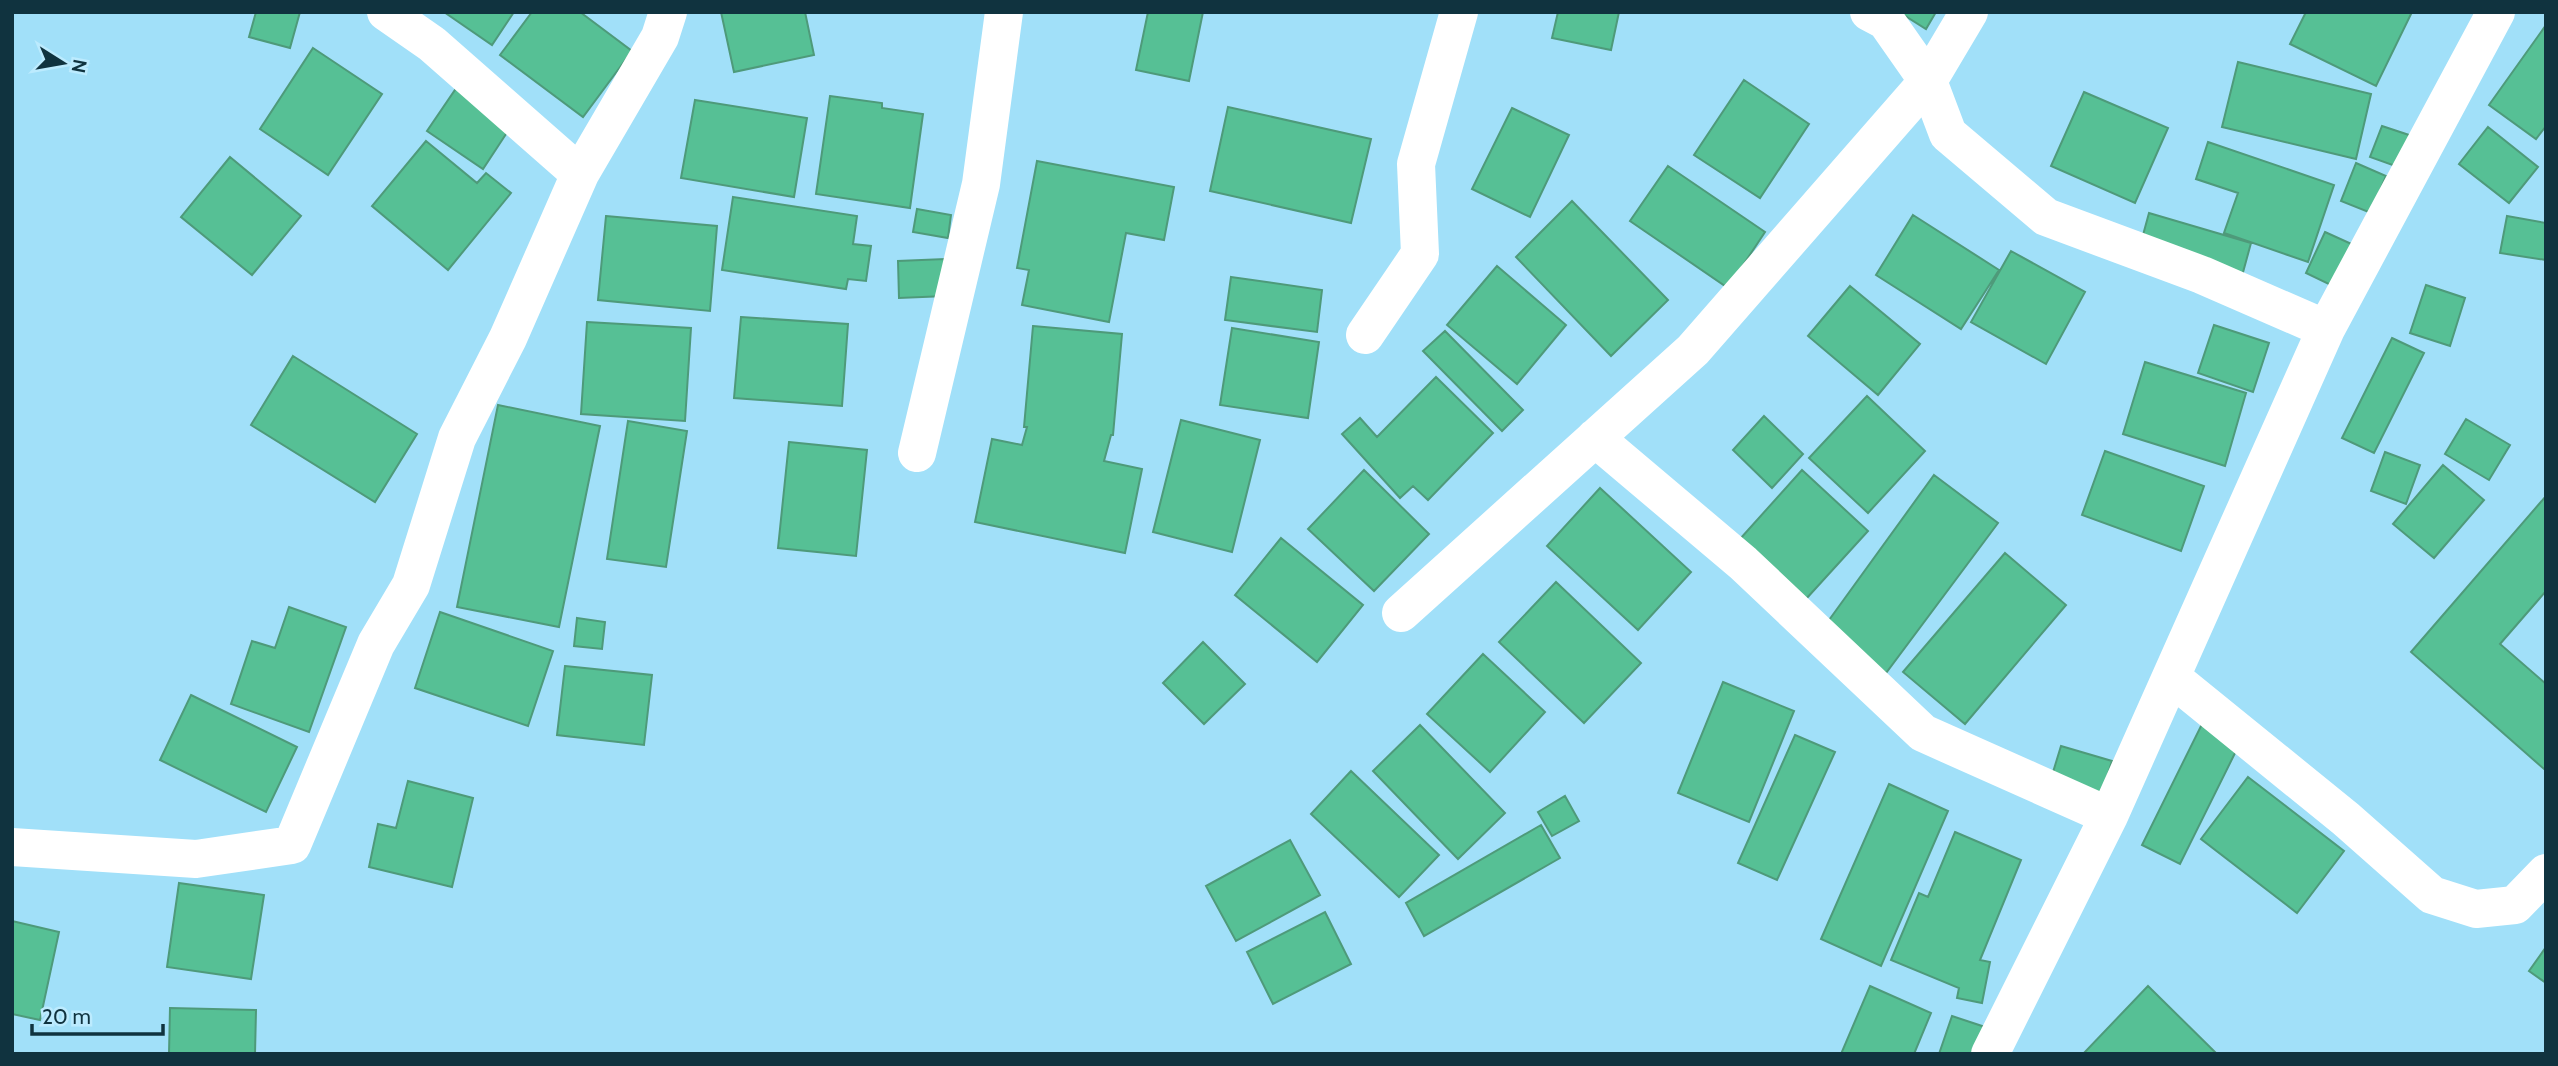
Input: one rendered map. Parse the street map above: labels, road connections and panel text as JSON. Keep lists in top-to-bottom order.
{
  "scale_bar": "20 m",
  "north": "right"
}
